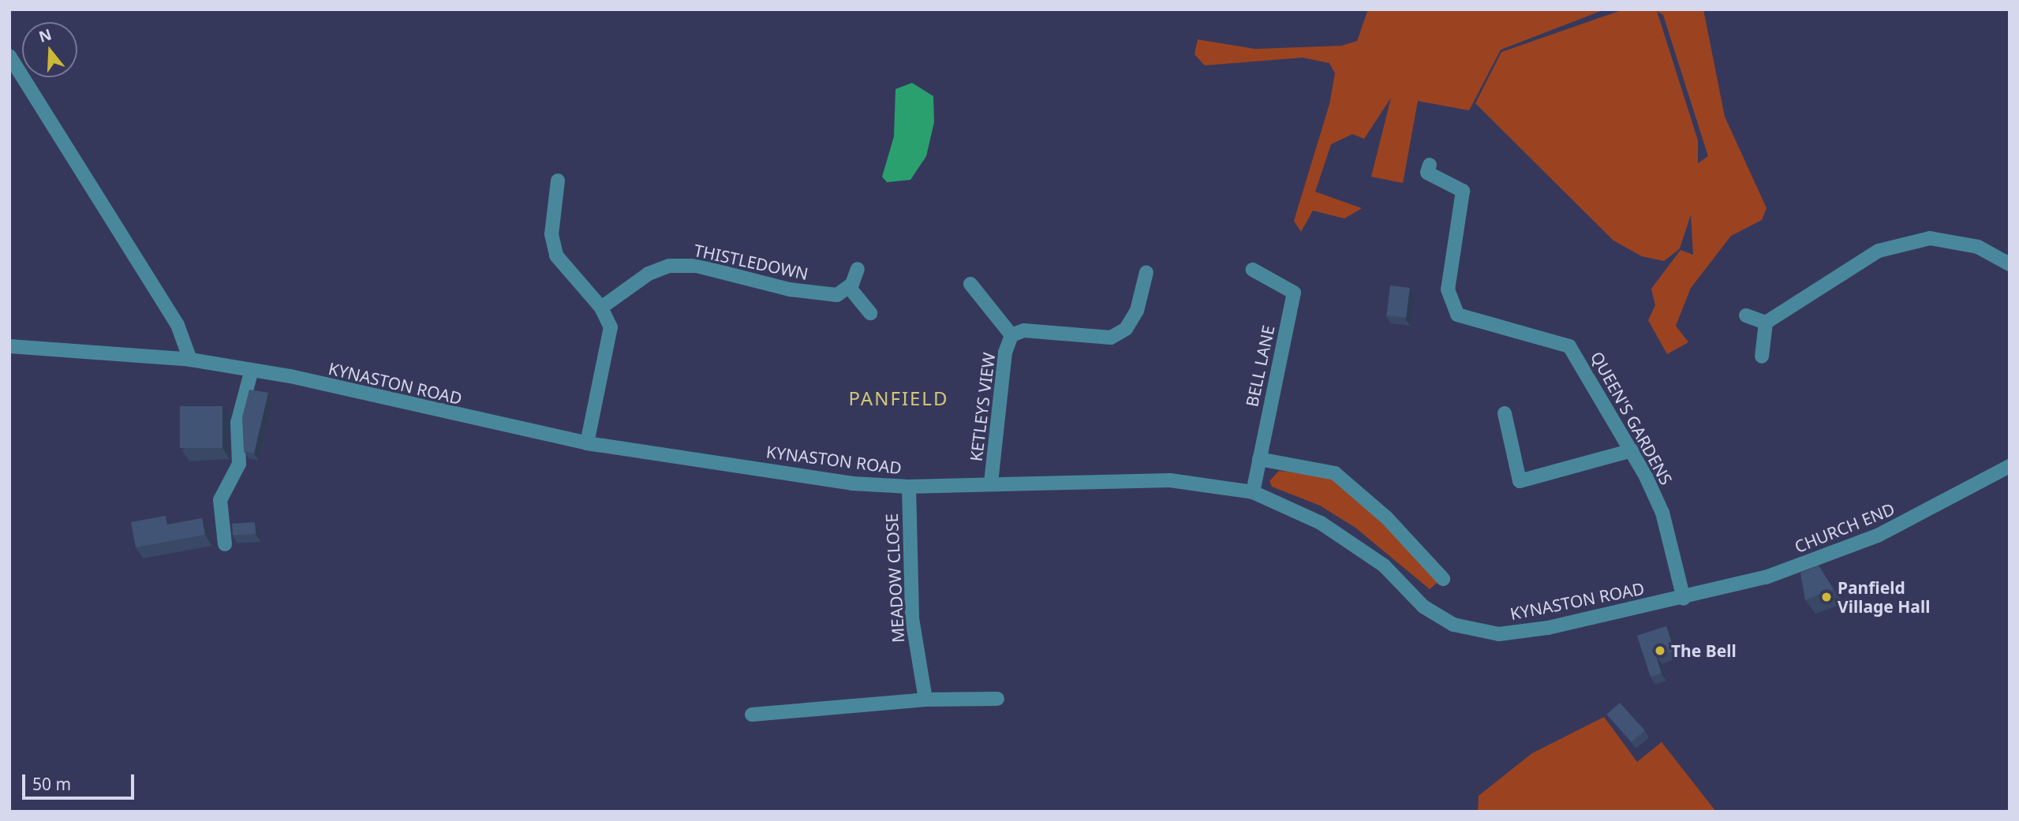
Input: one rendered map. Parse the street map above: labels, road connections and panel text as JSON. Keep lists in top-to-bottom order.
{
  "streets": {
    "street": [
      "THISTLEDOWN",
      "BELL LANE",
      "KYNASTON ROAD",
      "KETLEYS VIEW",
      "QUEEN'S GARDENS",
      "CHURCH END",
      "MEADOW CLOSE"
    ]
  },
  "crossings": [
    ["BELL LANE", "KYNASTON ROAD"],
    ["KYNASTON ROAD", "KETLEYS VIEW"],
    ["KYNASTON ROAD", "QUEEN'S GARDENS"],
    ["KYNASTON ROAD", "CHURCH END"],
    ["KYNASTON ROAD", "MEADOW CLOSE"],
    ["QUEEN'S GARDENS", "CHURCH END"]
  ],
  "districts": ["PANFIELD"],
  "places": ["Panfield Village Hall", "The Bell"],
  "scale_bar": "50 m",
  "north": "top"
}
